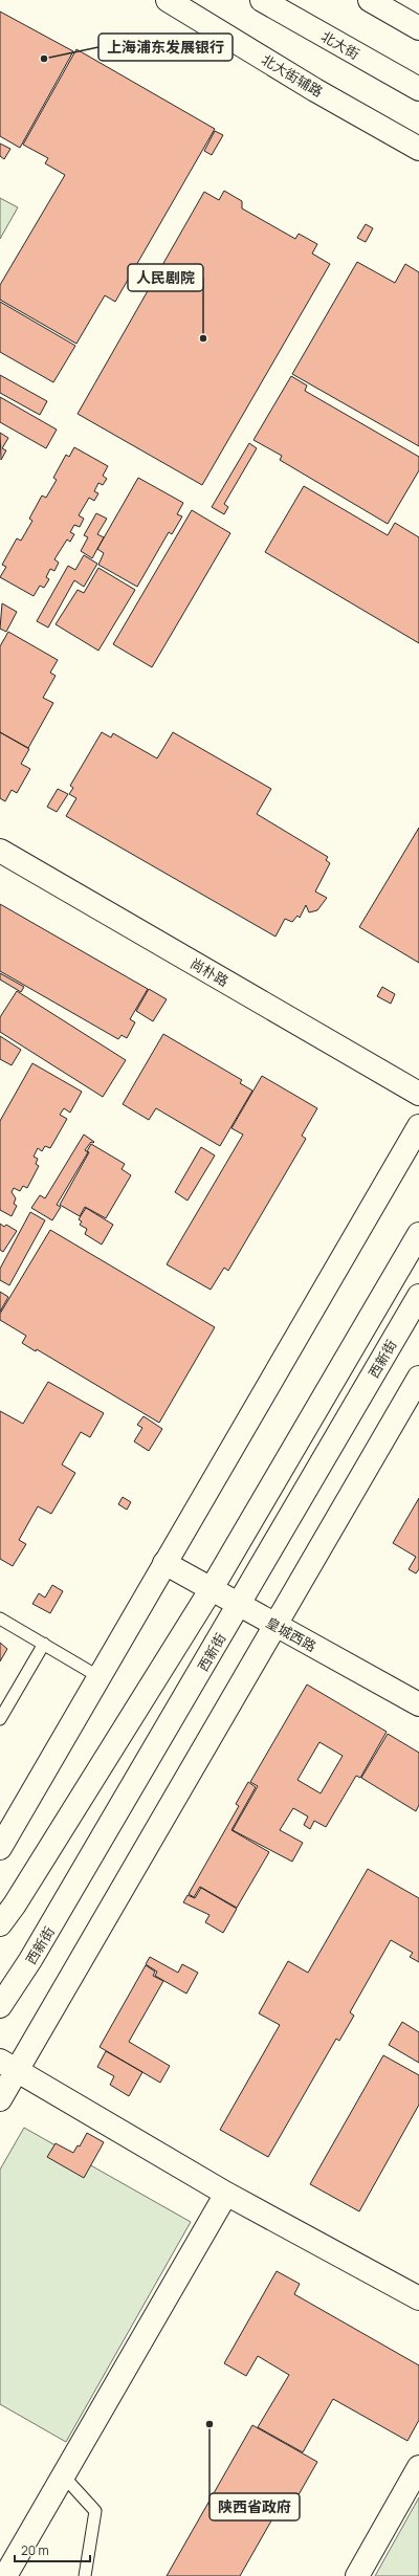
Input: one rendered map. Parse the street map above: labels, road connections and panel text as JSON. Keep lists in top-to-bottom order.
{
  "streets": {
    "street": [
      "北大街",
      "北大街辅路",
      "尚朴路",
      "西新街",
      "皇城西路"
    ]
  },
  "crossings": [
    ["西新街", "皇城西路"]
  ],
  "places": ["上海浦东发展银行", "人民剧院", "陕西省政府"],
  "scale_bar": "20 m"
}
